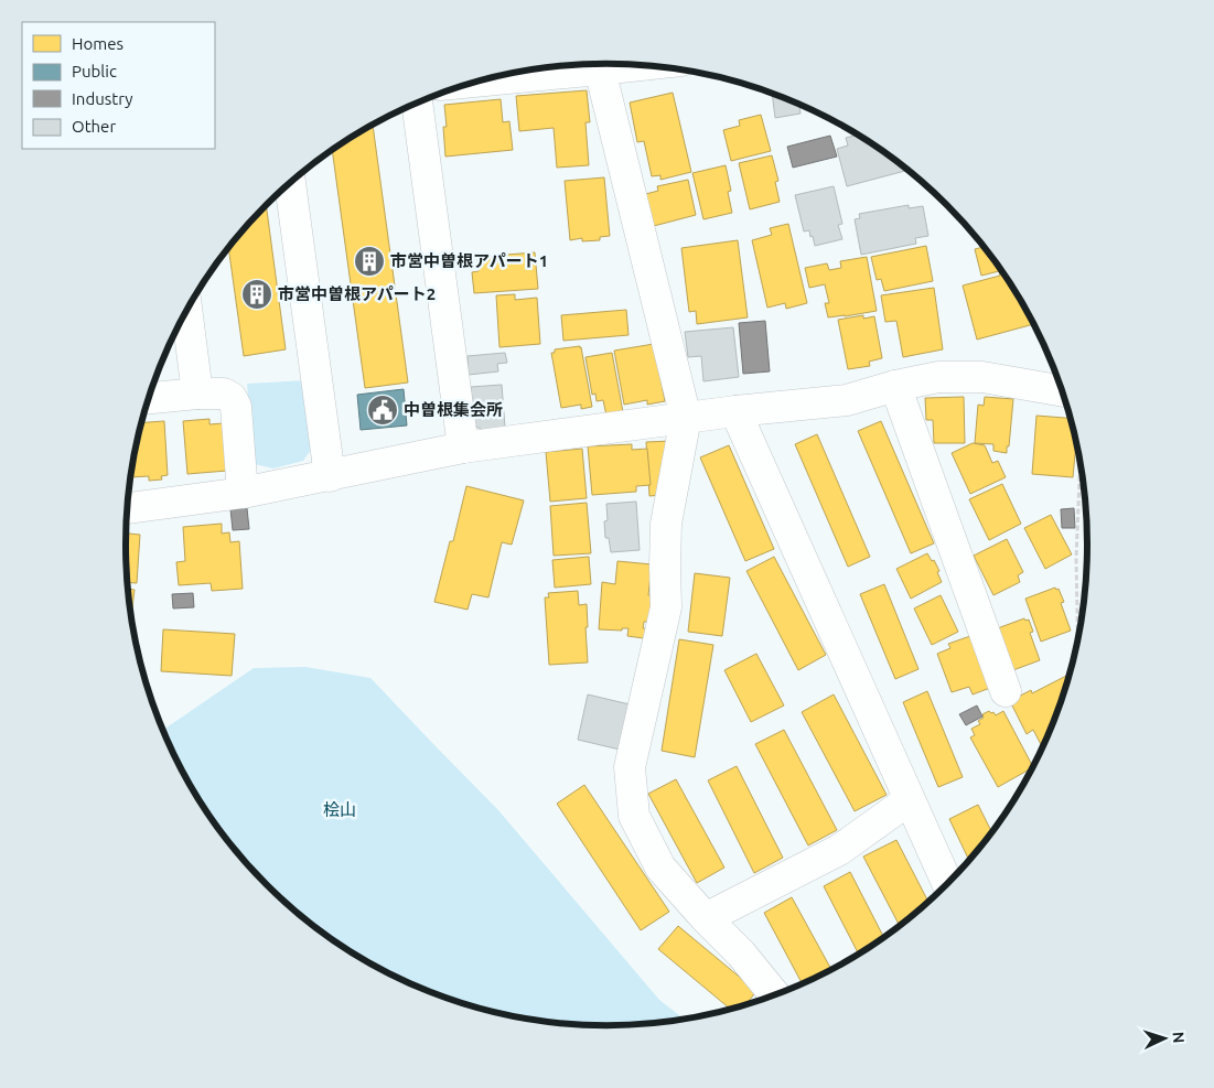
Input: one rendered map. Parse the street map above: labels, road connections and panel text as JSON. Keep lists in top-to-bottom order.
{
  "parks": ["桧山"],
  "places": {
    "building": ["市営中曽根アパート1", "市営中曽根アパート2"],
    "public building": ["中曽根集会所"]
  },
  "legend": [
    "Homes",
    "Public",
    "Industry",
    "Other"
  ],
  "north": "right"
}
